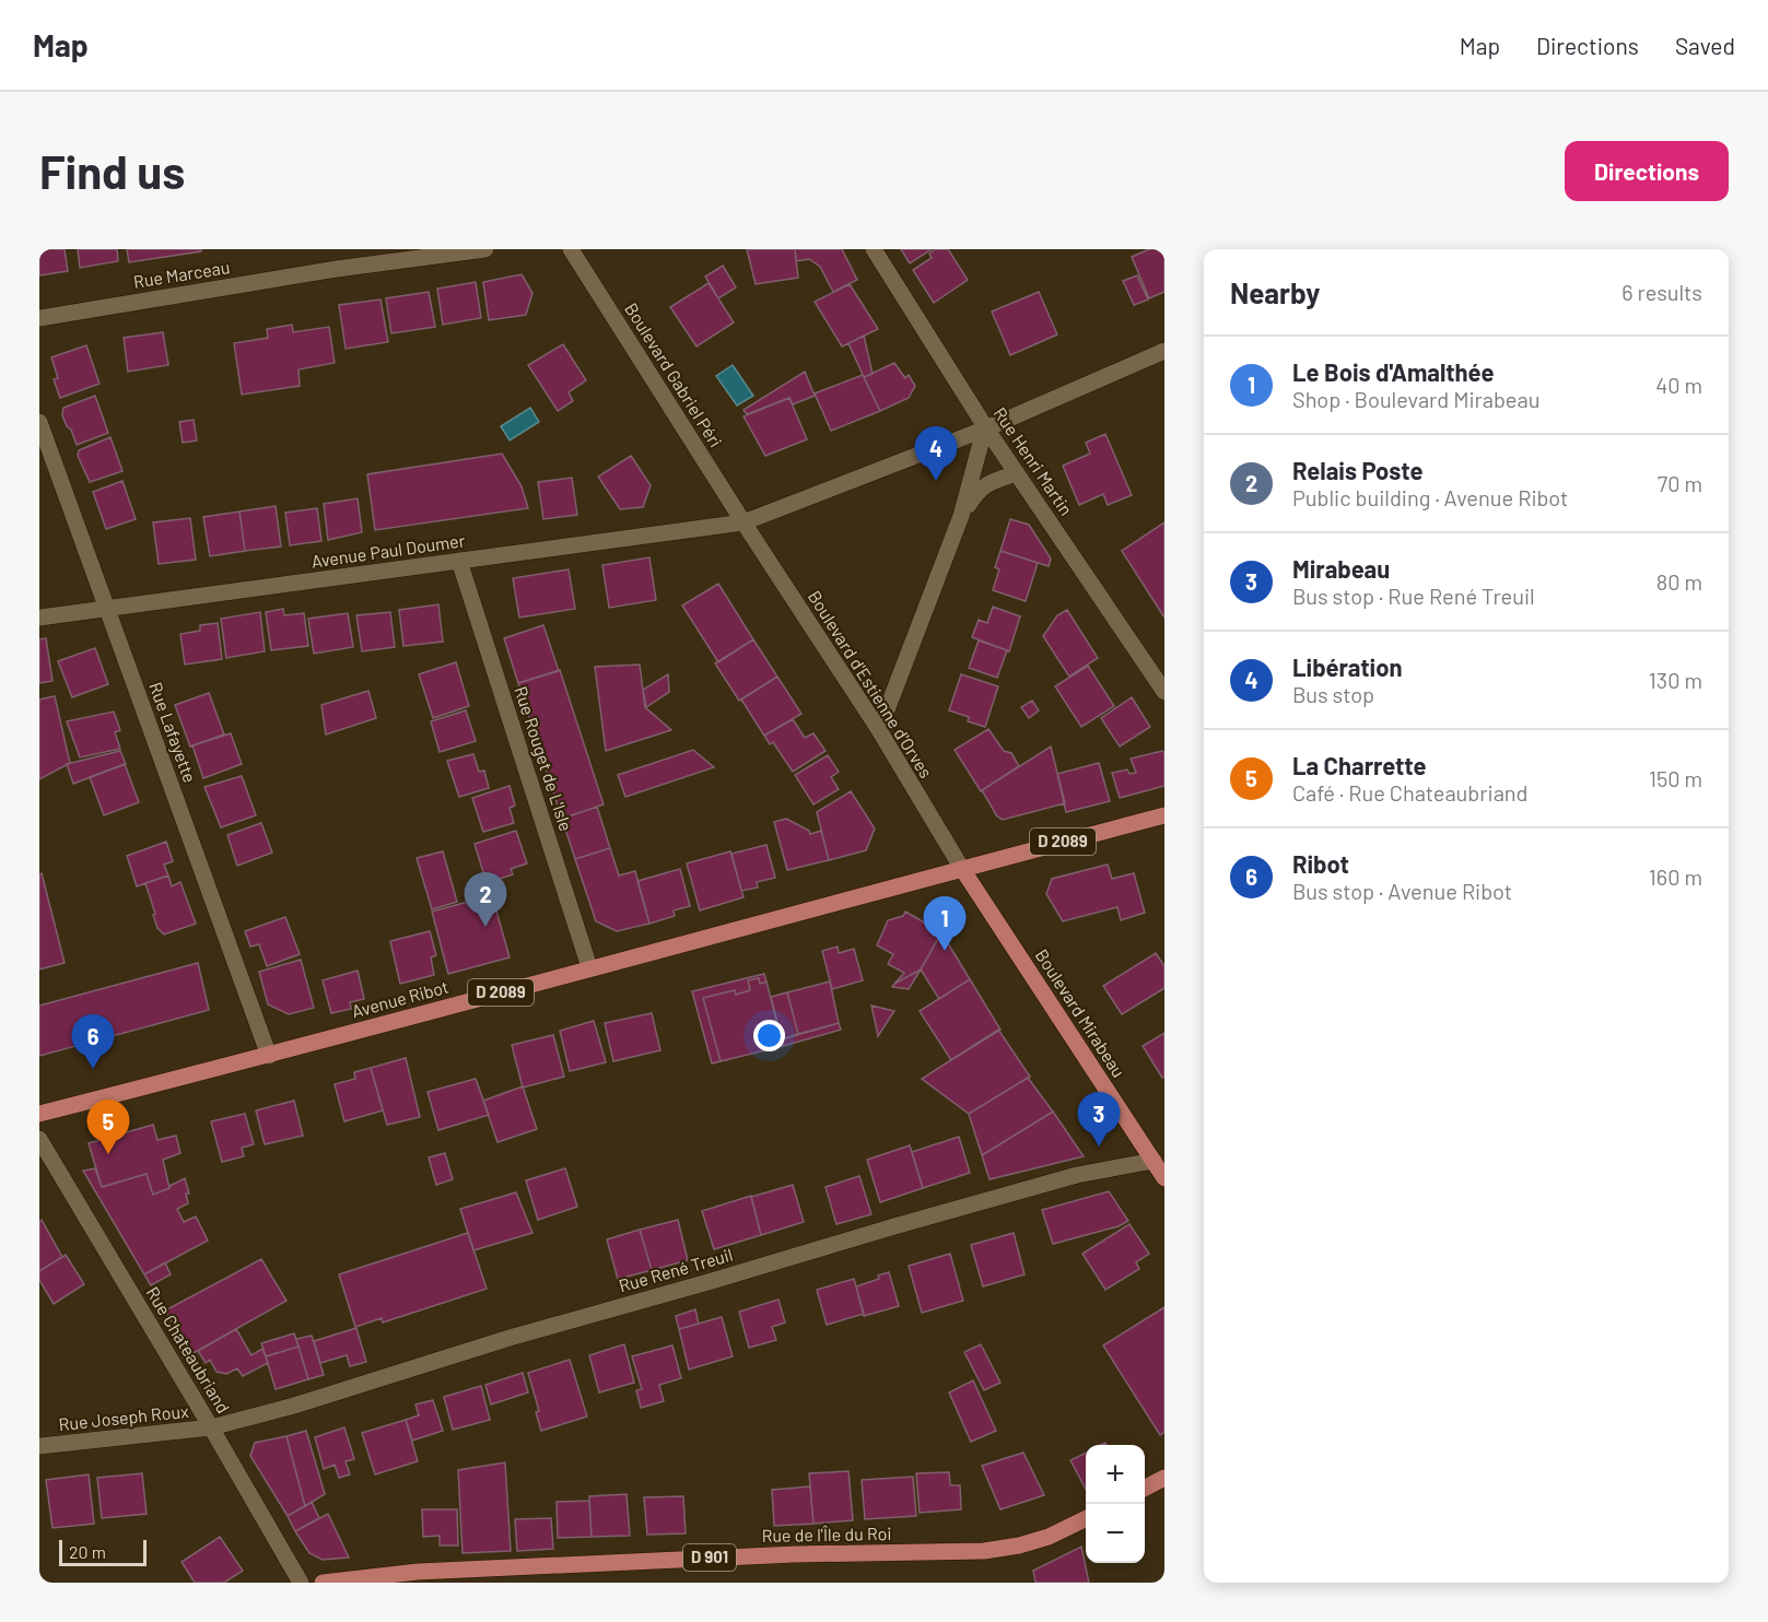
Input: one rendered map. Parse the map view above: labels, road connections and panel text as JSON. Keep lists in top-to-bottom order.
{
  "streets": {
    "main road": [
      "D 2089",
      "Avenue Ribot",
      "Boulevard Mirabeau",
      "Rue de l'Île du Roi",
      "D 901"
    ],
    "street": [
      "Rue Marceau",
      "Boulevard Gabriel Péri",
      "Rue Henri Martin",
      "Avenue Paul Doumer",
      "Boulevard d'Estienne d'Orves",
      "Rue Lafayette",
      "Rue Rouget de L'Isle",
      "Rue René Treuil",
      "Rue Chateaubriand",
      "Rue Joseph Roux"
    ]
  },
  "crossings": [
    ["Boulevard Gabriel Péri", "Avenue Paul Doumer"],
    ["Boulevard Gabriel Péri", "Boulevard d'Estienne d'Orves"],
    ["Rue Henri Martin", "Avenue Paul Doumer"],
    ["Avenue Paul Doumer", "Boulevard d'Estienne d'Orves"],
    ["Avenue Paul Doumer", "Rue Lafayette"],
    ["Avenue Paul Doumer", "Rue Rouget de L'Isle"],
    ["Boulevard d'Estienne d'Orves", "D 2089"],
    ["Boulevard d'Estienne d'Orves", "Avenue Ribot"],
    ["Boulevard d'Estienne d'Orves", "Boulevard Mirabeau"],
    ["Rue Lafayette", "Avenue Ribot"],
    ["Rue Rouget de L'Isle", "Avenue Ribot"],
    ["D 2089", "Avenue Ribot"],
    ["D 2089", "Boulevard Mirabeau"],
    ["Avenue Ribot", "Boulevard Mirabeau"],
    ["Boulevard Mirabeau", "Rue René Treuil"],
    ["Rue René Treuil", "Rue Chateaubriand"],
    ["Rue René Treuil", "Rue Joseph Roux"],
    ["Rue Chateaubriand", "Rue Joseph Roux"]
  ],
  "scale_bar": "20 m",
  "page": {
    "header": "Map",
    "nav": ["Map", "Directions", "Saved"],
    "buttons": "Directions",
    "title": "Find us",
    "heading": ["Nearby", "6 results"],
    "list": [
      {
        "mark": "1",
        "name": "Le Bois d'Amalthée",
        "note": "Shop · Boulevard Mirabeau",
        "value": "40 m"
      },
      {
        "mark": "2",
        "name": "Relais Poste",
        "note": "Public building · Avenue Ribot",
        "value": "70 m"
      },
      {
        "mark": "3",
        "name": "Mirabeau",
        "note": "Bus stop · Rue René Treuil",
        "value": "80 m"
      },
      {
        "mark": "4",
        "name": "Libération",
        "note": "Bus stop",
        "value": "130 m"
      },
      {
        "mark": "5",
        "name": "La Charrette",
        "note": "Café · Rue Chateaubriand",
        "value": "150 m"
      },
      {
        "mark": "6",
        "name": "Ribot",
        "note": "Bus stop · Avenue Ribot",
        "value": "160 m"
      }
    ],
    "pins": [
      "4",
      "2",
      "1",
      "6",
      "3",
      "5"
    ],
    "map_buttons": ["+", "−"],
    "scale": "20 m"
  }
}
